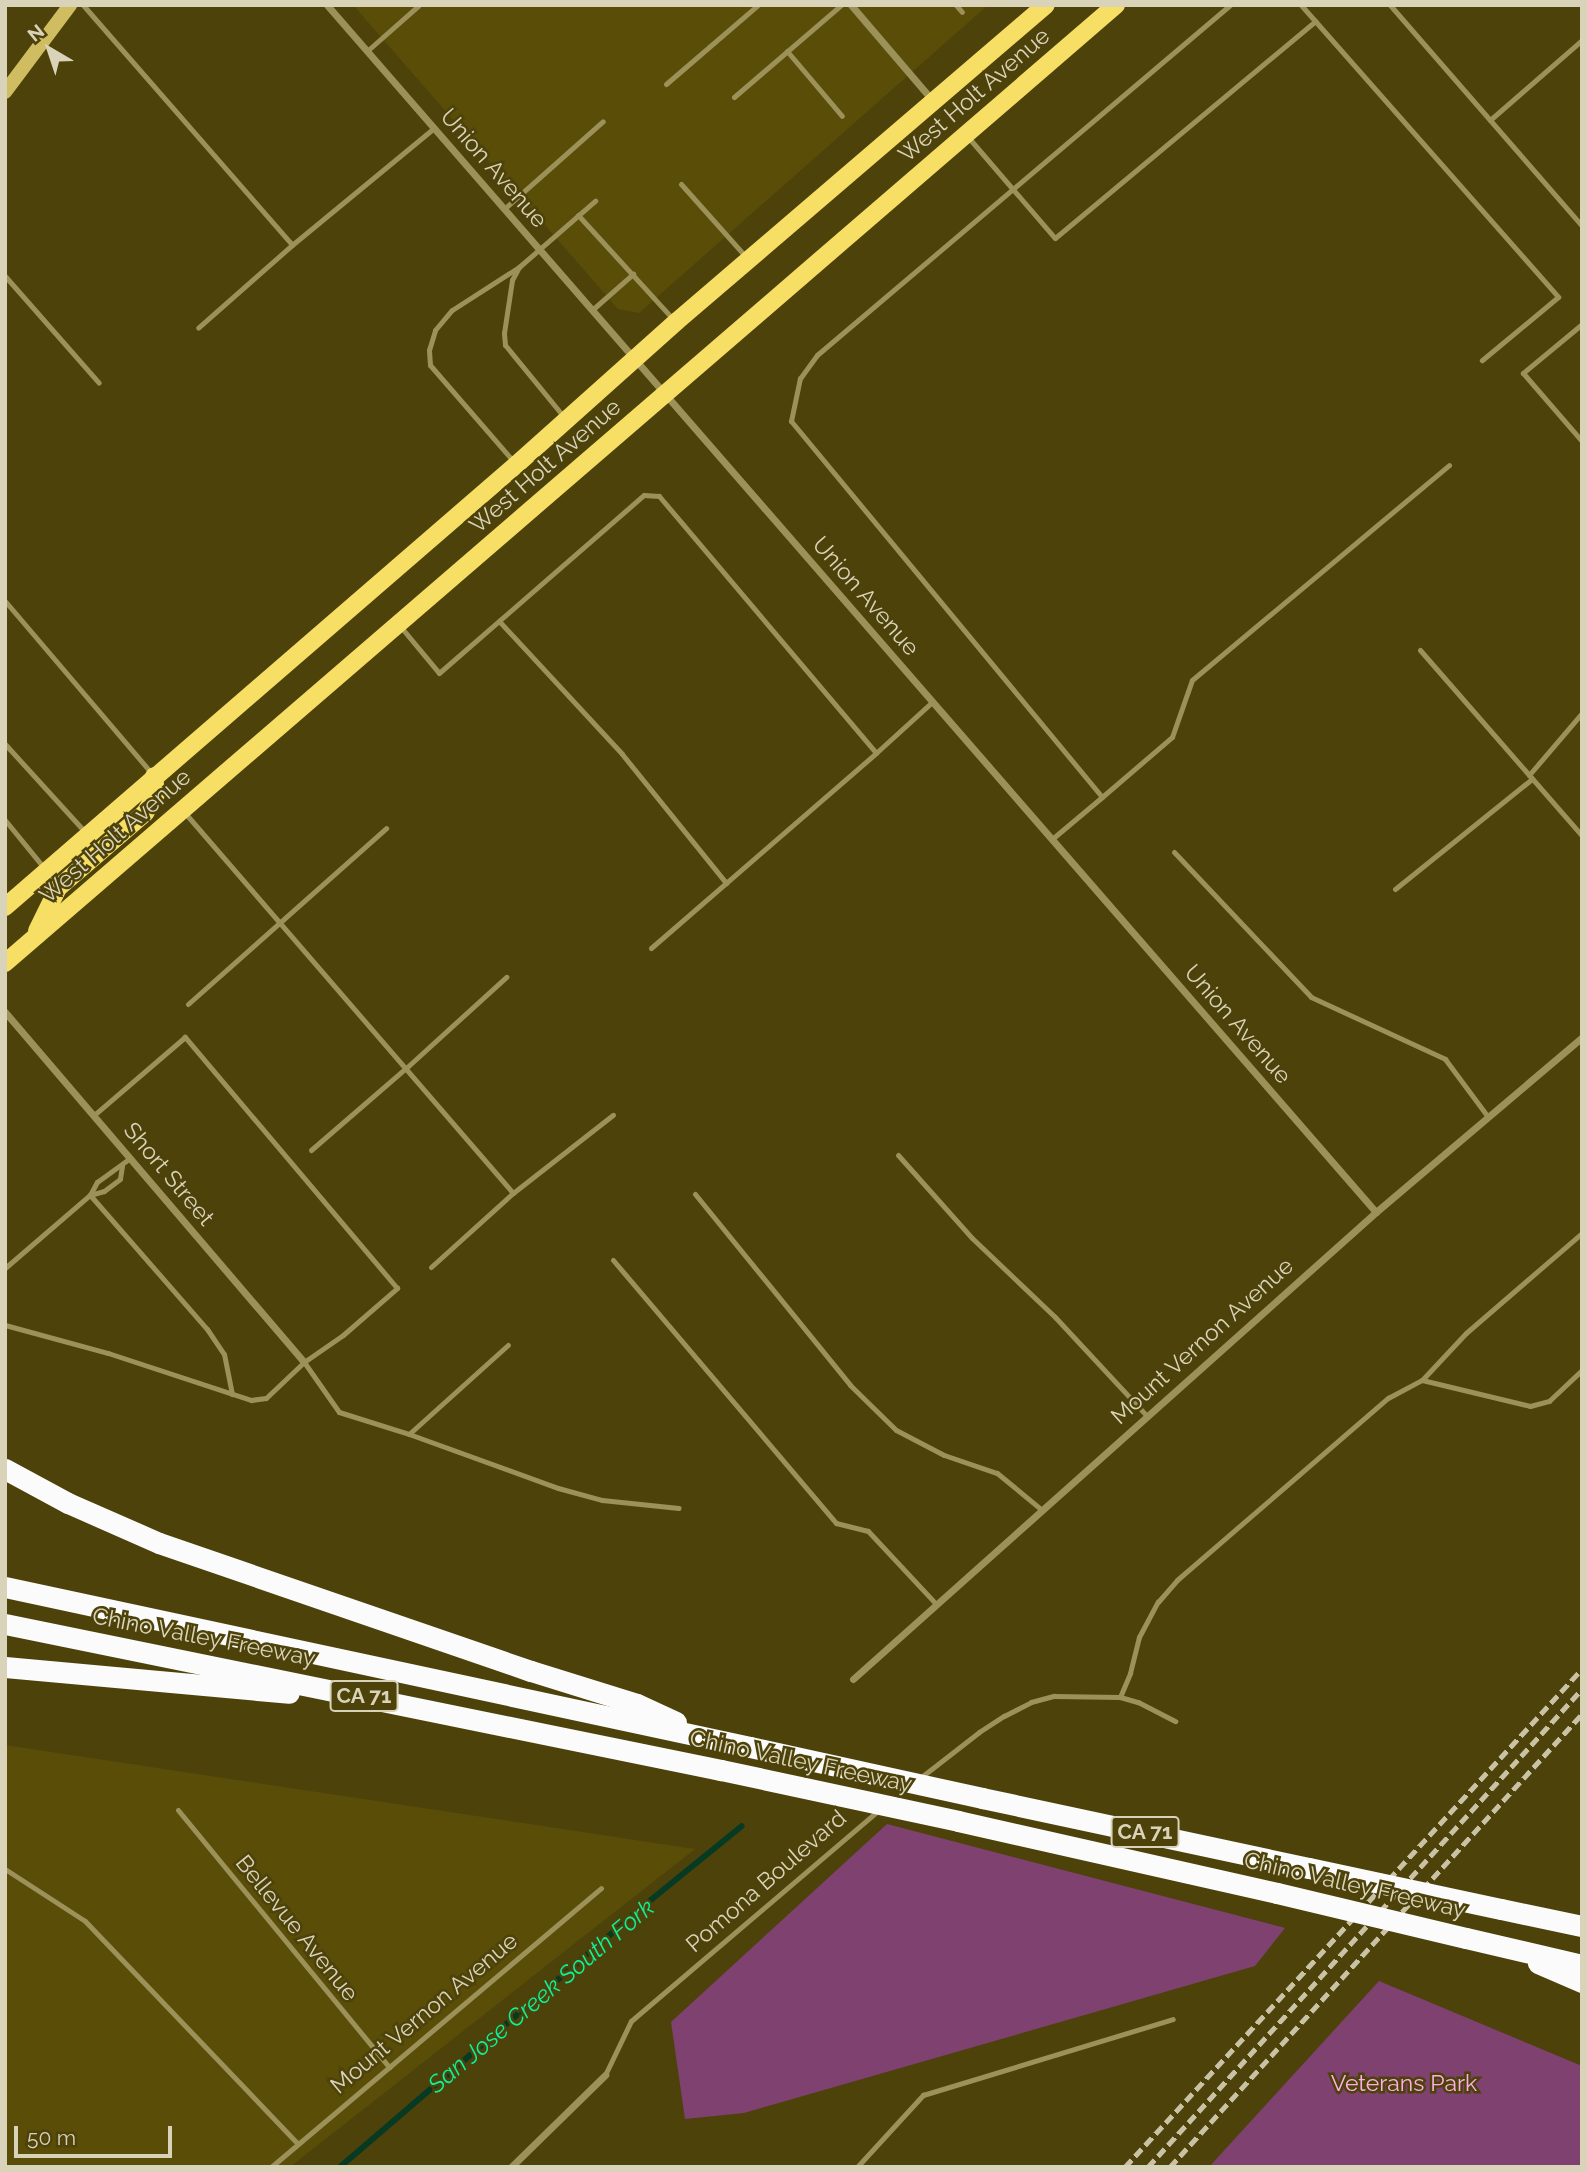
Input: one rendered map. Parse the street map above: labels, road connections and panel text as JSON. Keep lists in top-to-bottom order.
{
  "streets": {
    "highway": ["Chino Valley Freeway", "CA 71"],
    "main road": ["West Holt Avenue"],
    "street": [
      "Union Avenue",
      "Short Street",
      "Mount Vernon Avenue",
      "Pomona Boulevard"
    ],
    "lane": ["Bellevue Avenue"]
  },
  "crossings": [
    ["West Holt Avenue", "Union Avenue"],
    ["Union Avenue", "Mount Vernon Avenue"],
    ["Mount Vernon Avenue", "Bellevue Avenue"]
  ],
  "water": ["San Jose Creek South Fork"],
  "parks": ["Veterans Park"],
  "scale_bar": "50 m",
  "north": "top left"
}
